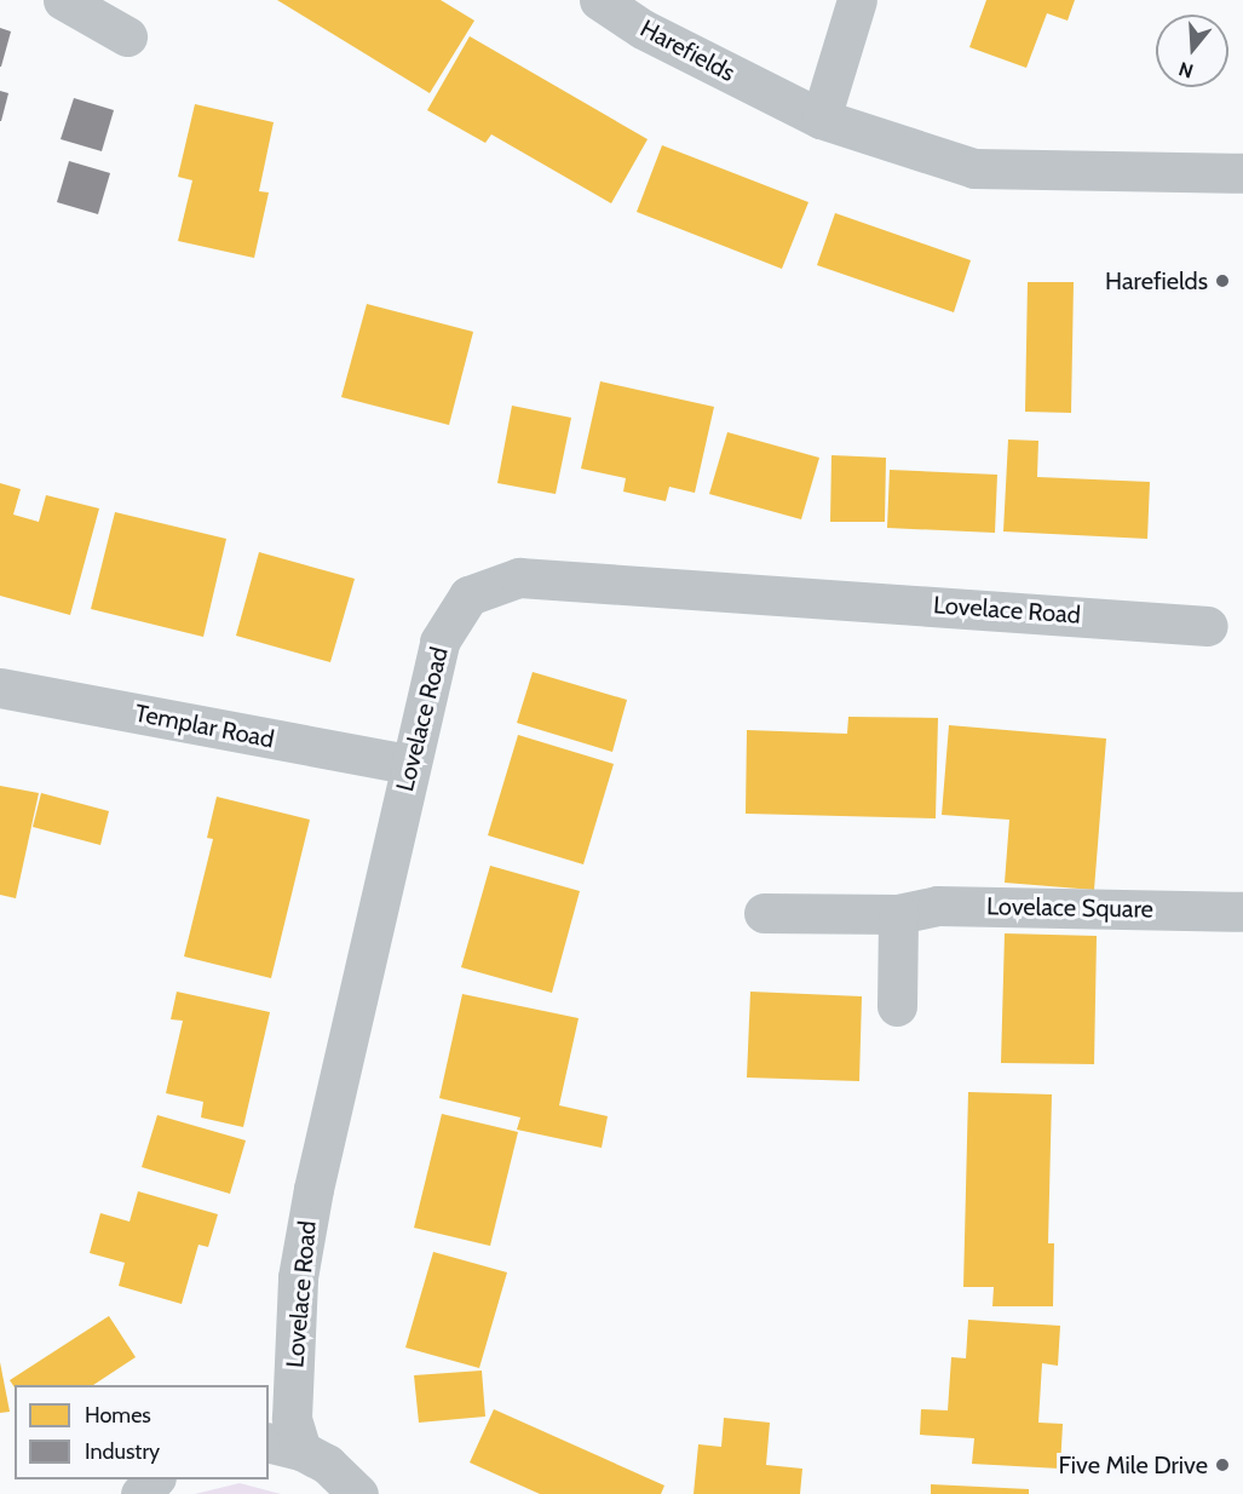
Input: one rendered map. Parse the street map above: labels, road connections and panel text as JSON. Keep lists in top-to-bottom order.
{
  "streets": {
    "street": [
      "Harefields",
      "Lovelace Road",
      "Templar Road",
      "Lovelace Square"
    ]
  },
  "crossings": [
    ["Lovelace Road", "Templar Road"]
  ],
  "places": ["Harefields", "Five Mile Drive"],
  "legend": ["Homes", "Industry"],
  "north": "bottom"
}
